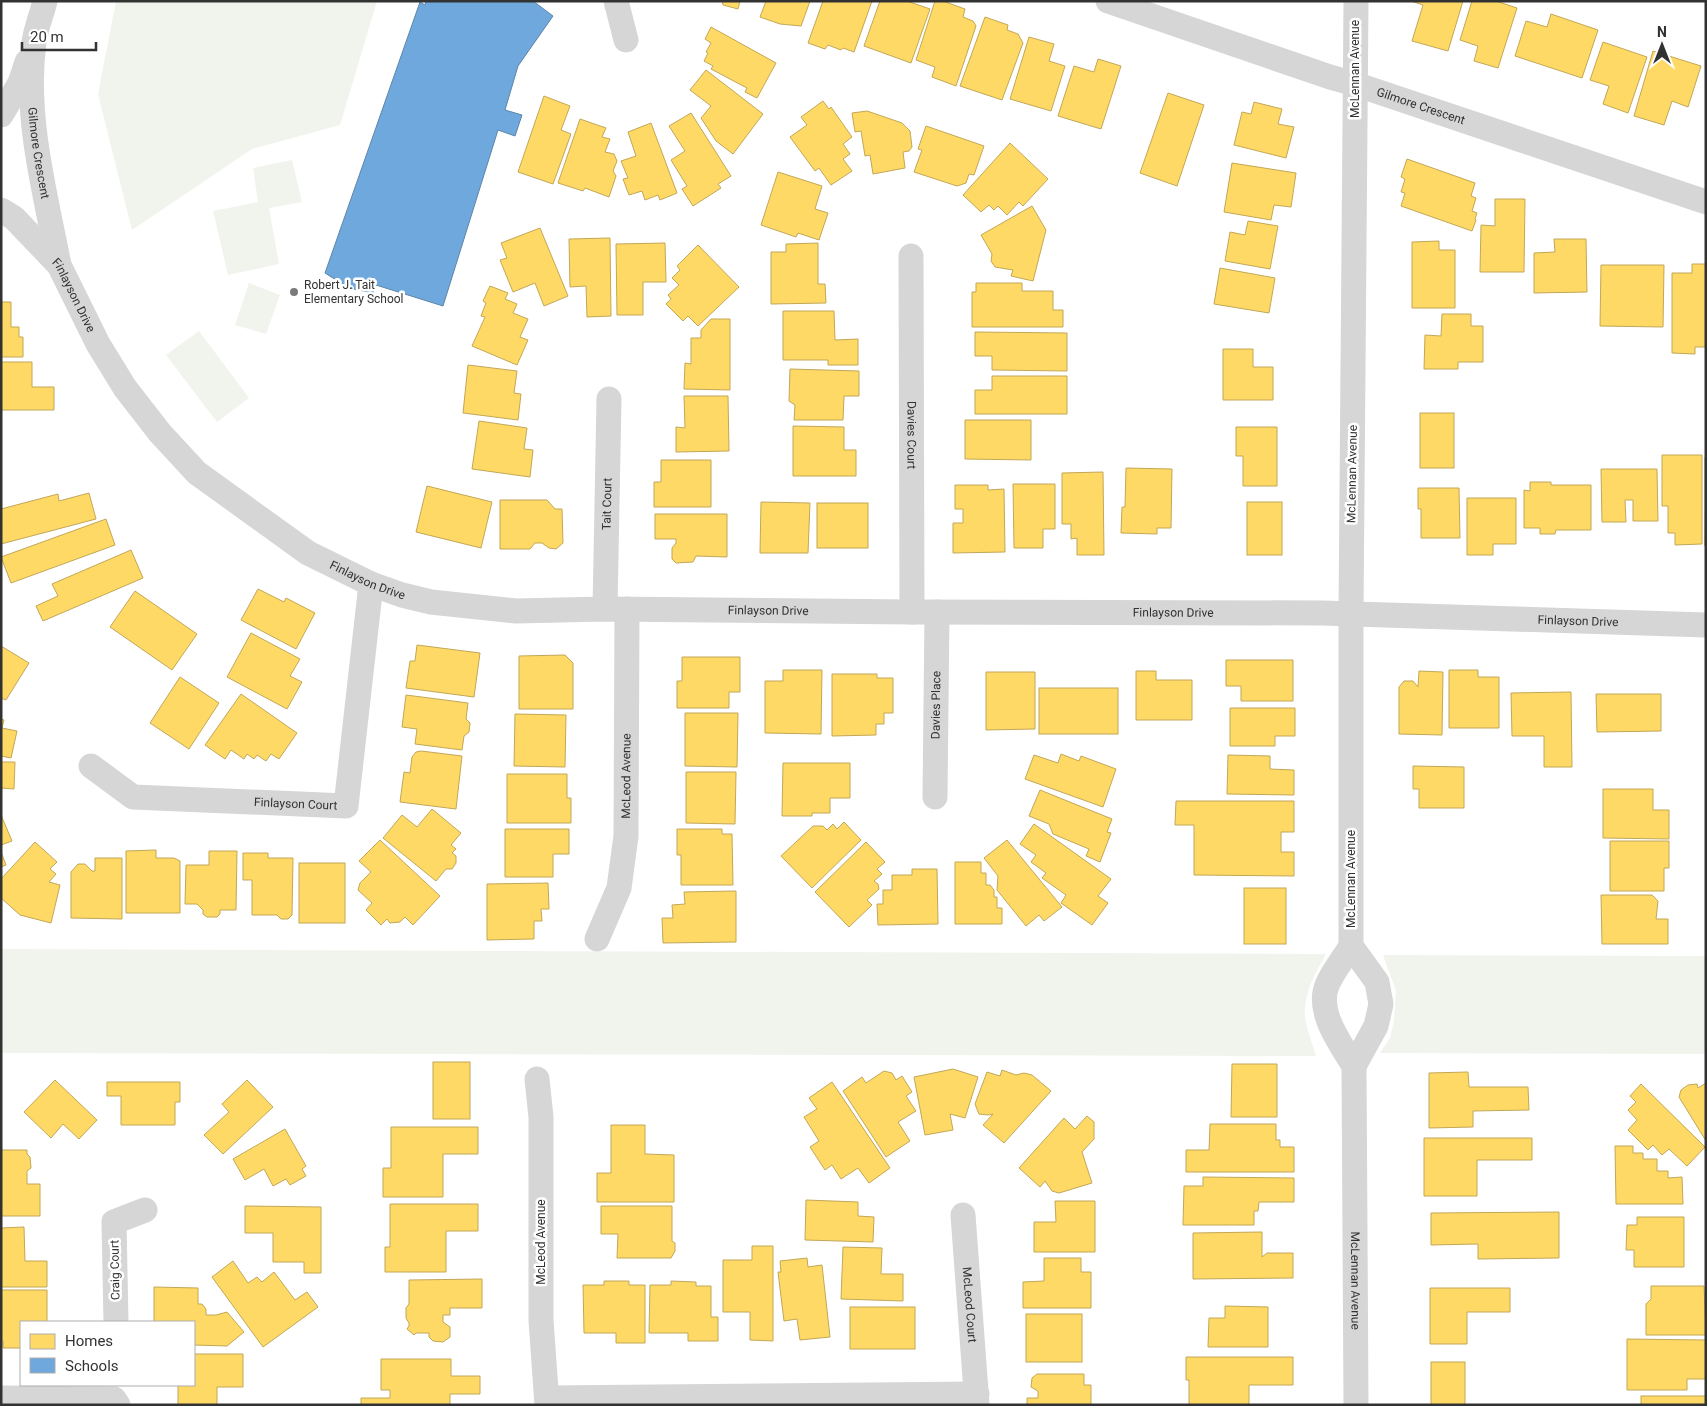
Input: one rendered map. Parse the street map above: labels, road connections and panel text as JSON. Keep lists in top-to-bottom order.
{
  "streets": {
    "street": [
      "McLennan Avenue",
      "Gilmore Crescent",
      "Finlayson Drive",
      "Davies Court",
      "Tait Court",
      "Davies Place",
      "McLeod Avenue",
      "Finlayson Court",
      "Craig Court",
      "McLeod Court"
    ]
  },
  "crossings": [
    ["McLennan Avenue", "Gilmore Crescent"],
    ["McLennan Avenue", "Finlayson Drive"],
    ["Gilmore Crescent", "Finlayson Drive"],
    ["Finlayson Drive", "Davies Court"],
    ["Finlayson Drive", "Tait Court"],
    ["Finlayson Drive", "Davies Place"],
    ["Finlayson Drive", "McLeod Avenue"],
    ["Finlayson Drive", "Finlayson Court"],
    ["Tait Court", "McLeod Avenue"],
    ["McLeod Avenue", "McLeod Court"]
  ],
  "places": ["Robert J. Tait Elementary School"],
  "legend": ["Homes", "Schools"],
  "scale_bar": "20 m",
  "north": "top"
}
